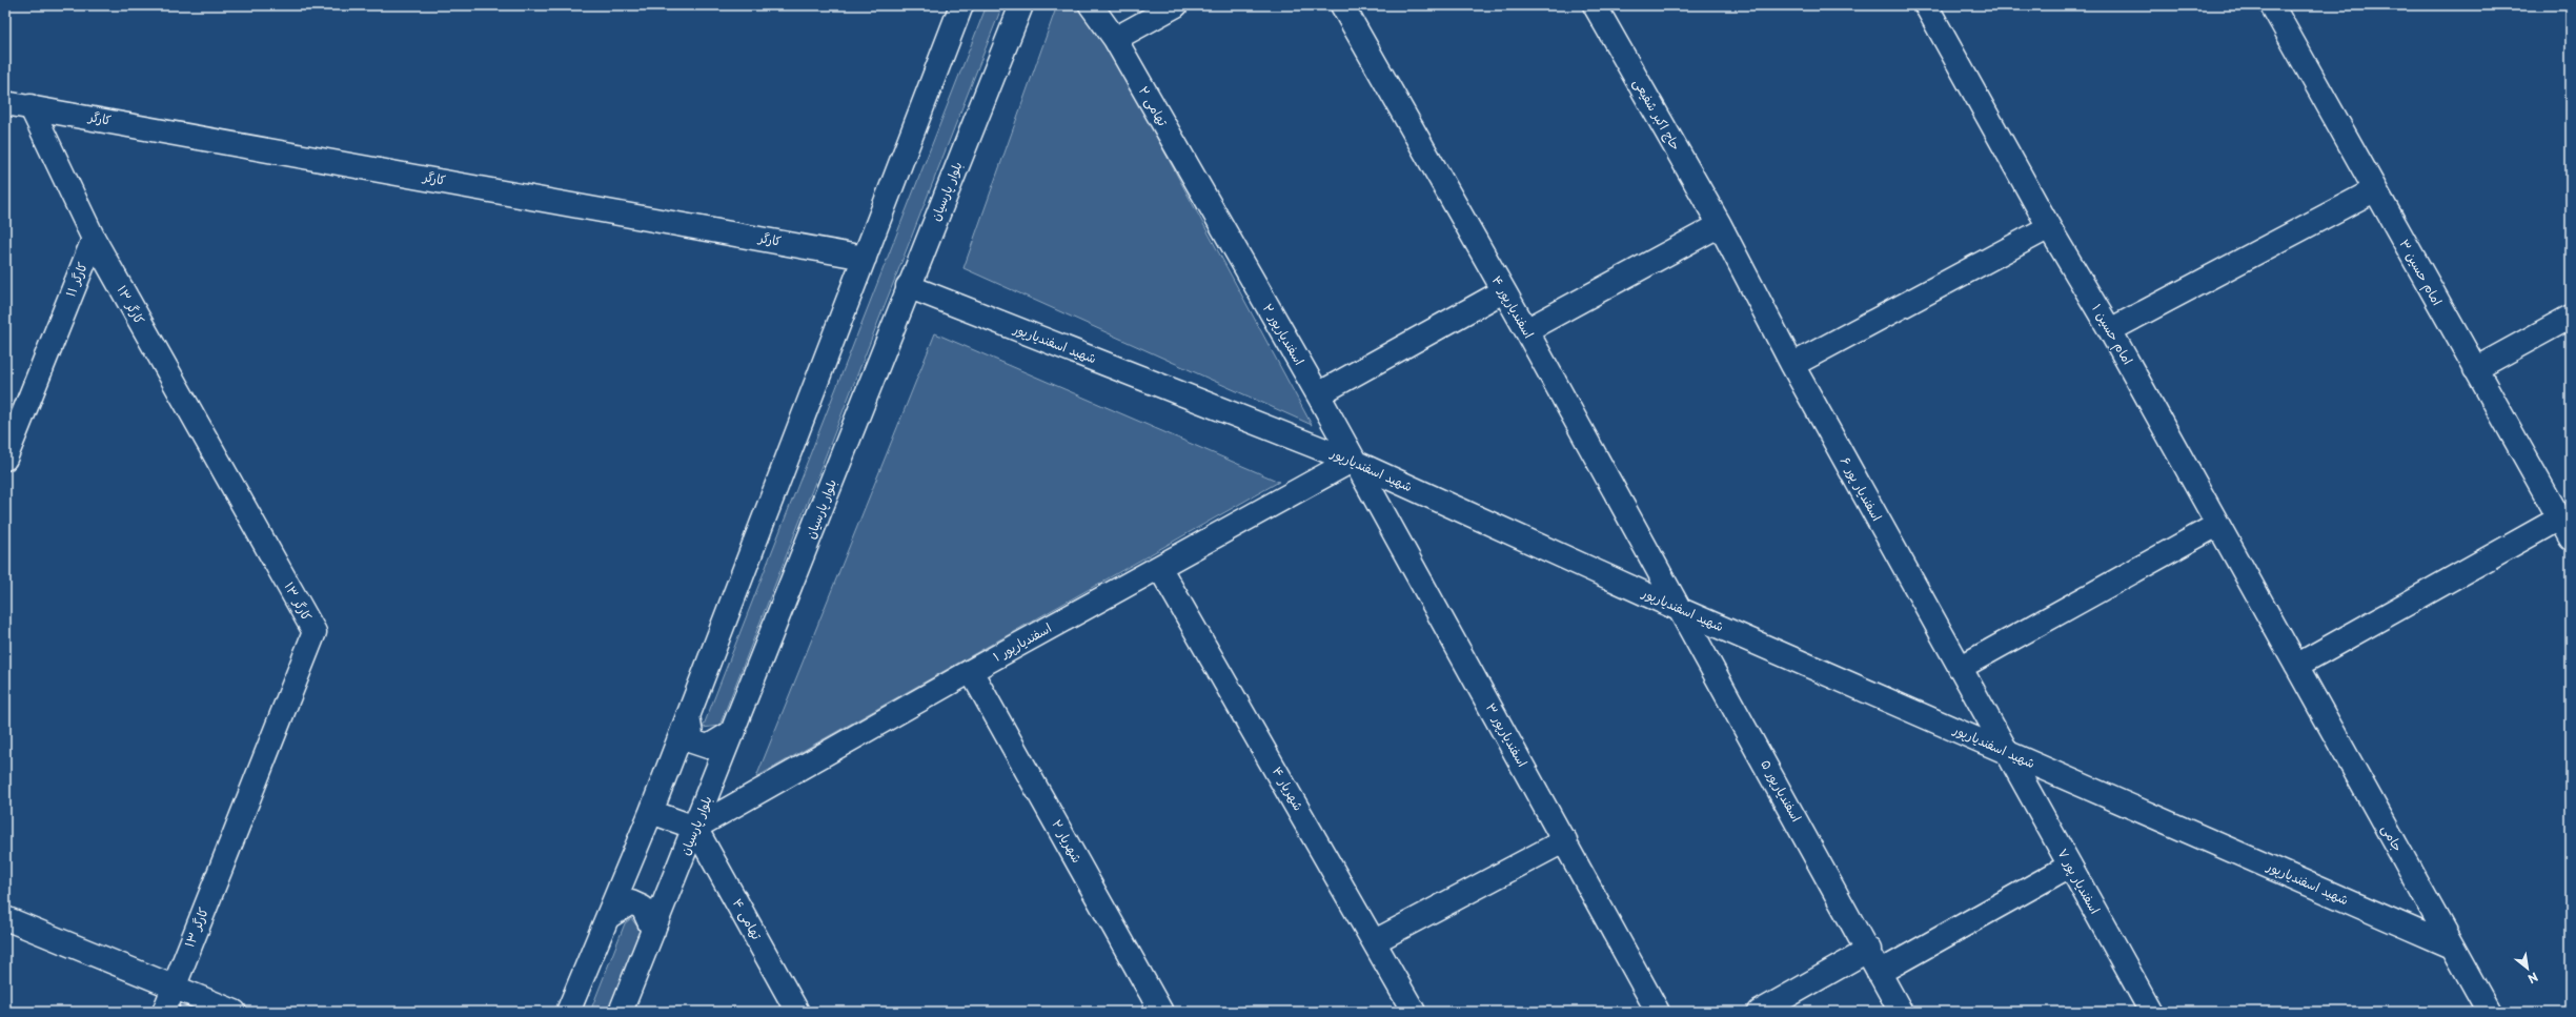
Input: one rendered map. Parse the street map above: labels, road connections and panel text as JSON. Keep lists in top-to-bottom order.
{
  "streets": {
    "street": [
      "تهامی ۲",
      "حاج اکبر شفیعی",
      "کارگر",
      "بلوار پارسیان",
      "امام حسین ۳",
      "کارگر ۱۱",
      "کارگر ۱۳",
      "اسفندیارپور ۴",
      "اسفندیارپور ۲",
      "امام حسین ۱",
      "شهید اسفندیارپور",
      "اسفندیار پور ۶",
      "اسفندیارپور ۱",
      "اسفندیارپور ۳",
      "شهریار ۴",
      "اسفندیارپور ۵",
      "جامی",
      "شهریار ۲",
      "اسفندیار پور ۷",
      "تهامی ۴"
    ]
  },
  "crossings": [
    ["تهامی ۲", "اسفندیارپور ۲"],
    ["حاج اکبر شفیعی", "اسفندیار پور ۶"],
    ["بلوار پارسیان", "شهید اسفندیارپور"],
    ["بلوار پارسیان", "اسفندیارپور ۱"],
    ["بلوار پارسیان", "تهامی ۴"],
    ["کارگر ۱۱", "کارگر ۱۳"],
    ["اسفندیارپور ۴", "شهید اسفندیارپور"],
    ["اسفندیارپور ۴", "اسفندیارپور ۵"],
    ["اسفندیارپور ۲", "شهید اسفندیارپور"],
    ["اسفندیارپور ۲", "اسفندیارپور ۱"],
    ["اسفندیارپور ۲", "اسفندیارپور ۳"],
    ["امام حسین ۱", "جامی"],
    ["شهید اسفندیارپور", "اسفندیار پور ۶"],
    ["شهید اسفندیارپور", "اسفندیارپور ۱"],
    ["شهید اسفندیارپور", "اسفندیارپور ۳"],
    ["شهید اسفندیارپور", "اسفندیارپور ۵"],
    ["شهید اسفندیارپور", "جامی"],
    ["شهید اسفندیارپور", "اسفندیار پور ۷"],
    ["اسفندیار پور ۶", "اسفندیار پور ۷"],
    ["اسفندیارپور ۱", "اسفندیارپور ۳"],
    ["اسفندیارپور ۱", "شهریار ۴"],
    ["اسفندیارپور ۱", "شهریار ۲"],
    ["اسفندیارپور ۱", "تهامی ۴"]
  ],
  "north": "bottom right"
}
